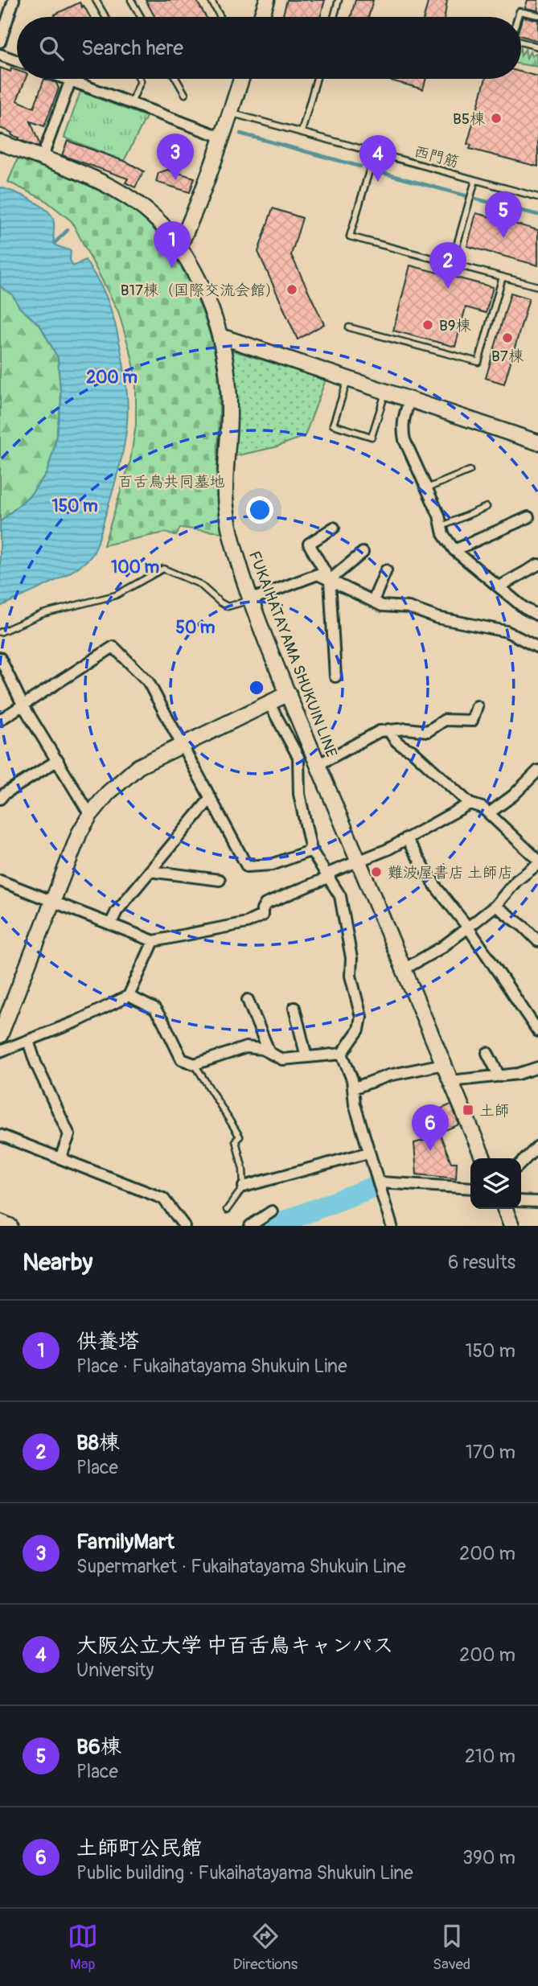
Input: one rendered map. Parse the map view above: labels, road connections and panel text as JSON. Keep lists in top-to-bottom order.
{
  "streets": {
    "main road": ["FUKAIHATAYAMA SHUKUIN LINE"],
    "lane": ["西門筋"]
  },
  "parks": ["百舌鳥共同墓地"],
  "places": {
    "other": [
      "B5棟",
      "B17棟（国際交流会館）",
      "B9棟",
      "B7棟",
      "難波屋書店 土師店"
    ],
    "transit": ["土師"]
  },
  "page": {
    "search": "Search here",
    "pins": [
      "3",
      "4",
      "5",
      "1",
      "2",
      "6"
    ],
    "heading": ["Nearby", "6 results"],
    "list": [
      {
        "mark": "1",
        "name": "供養塔",
        "note": "Place · Fukaihatayama Shukuin Line",
        "value": "150 m"
      },
      {
        "mark": "2",
        "name": "B8棟",
        "note": "Place",
        "value": "170 m"
      },
      {
        "mark": "3",
        "name": "FamilyMart",
        "note": "Supermarket · Fukaihatayama Shukuin Line",
        "value": "200 m"
      },
      {
        "mark": "4",
        "name": "大阪公立大学 中百舌鳥キャンパス",
        "note": "University",
        "value": "200 m"
      },
      {
        "mark": "5",
        "name": "B6棟",
        "note": "Place",
        "value": "210 m"
      },
      {
        "mark": "6",
        "name": "土師町公民館",
        "note": "Public building · Fukaihatayama Shukuin Line",
        "value": "390 m"
      }
    ],
    "nav": ["Map", "Directions", "Saved"]
  },
  "rings": [
    "200 m",
    "150 m",
    "100 m",
    "50 m"
  ]
}
